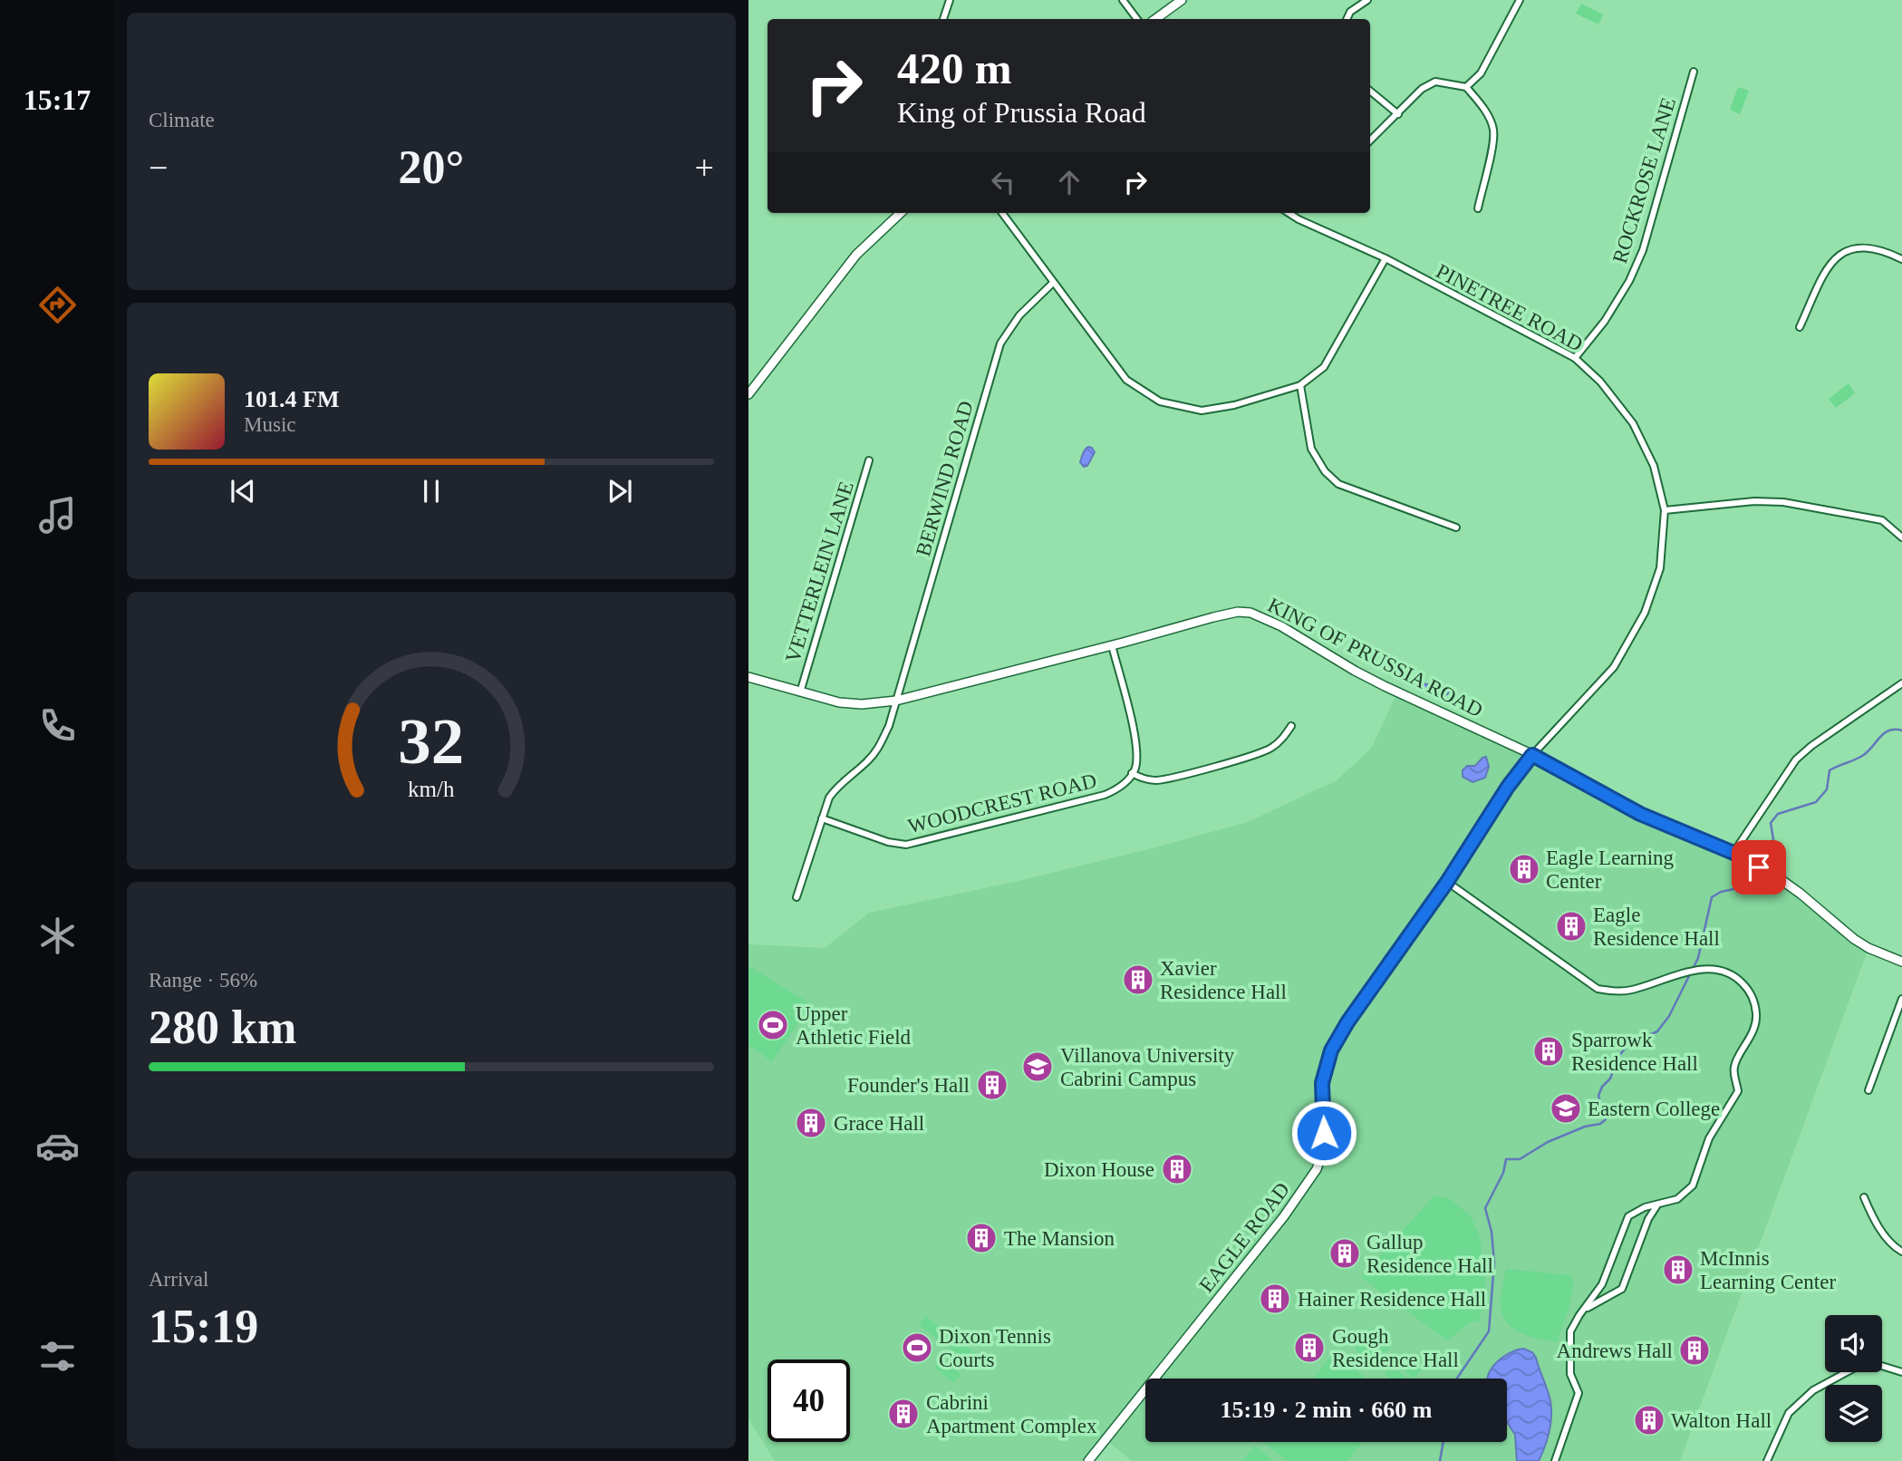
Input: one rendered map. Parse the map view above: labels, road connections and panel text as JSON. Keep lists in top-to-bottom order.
{
  "streets": {
    "street": [
      "ROCKROSE LANE",
      "PINETREE ROAD",
      "BERWIND ROAD",
      "VETTERLEIN LANE",
      "KING OF PRUSSIA ROAD",
      "WOODCREST ROAD",
      "EAGLE ROAD"
    ]
  },
  "crossings": [
    ["ROCKROSE LANE", "PINETREE ROAD"],
    ["PINETREE ROAD", "KING OF PRUSSIA ROAD"],
    ["PINETREE ROAD", "EAGLE ROAD"],
    ["BERWIND ROAD", "KING OF PRUSSIA ROAD"],
    ["BERWIND ROAD", "WOODCREST ROAD"],
    ["VETTERLEIN LANE", "KING OF PRUSSIA ROAD"],
    ["KING OF PRUSSIA ROAD", "EAGLE ROAD"]
  ],
  "places": {
    "building": [
      "Eagle Learning Center",
      "Eagle Residence Hall",
      "Xavier Residence Hall",
      "Sparrowk Residence Hall",
      "Founder's Hall",
      "Grace Hall",
      "Dixon House",
      "The Mansion",
      "Gallup Residence Hall",
      "McInnis Learning Center",
      "Hainer Residence Hall",
      "Gough Residence Hall",
      "Andrews Hall",
      "Cabrini Apartment Complex",
      "Walton Hall"
    ],
    "sports": ["Upper Athletic Field", "Dixon Tennis Courts"],
    "school or university": ["Villanova University Cabrini Campus", "Eastern College"]
  },
  "page": {
    "tabs": "15:17",
    "tile": [
      "Climate",
      ["Range · 56%", "280 km"],
      ["Arrival", "15:19"]
    ],
    "turn": ["420 m", "King of Prussia Road"],
    "heat": ["−", "20°", "+"],
    "song": ["101.4 FM", "Music"],
    "limit": "40",
    "trip": "15:19 · 2 min · 660 m",
    "gauge": ["32", "km/h"]
  }
}
